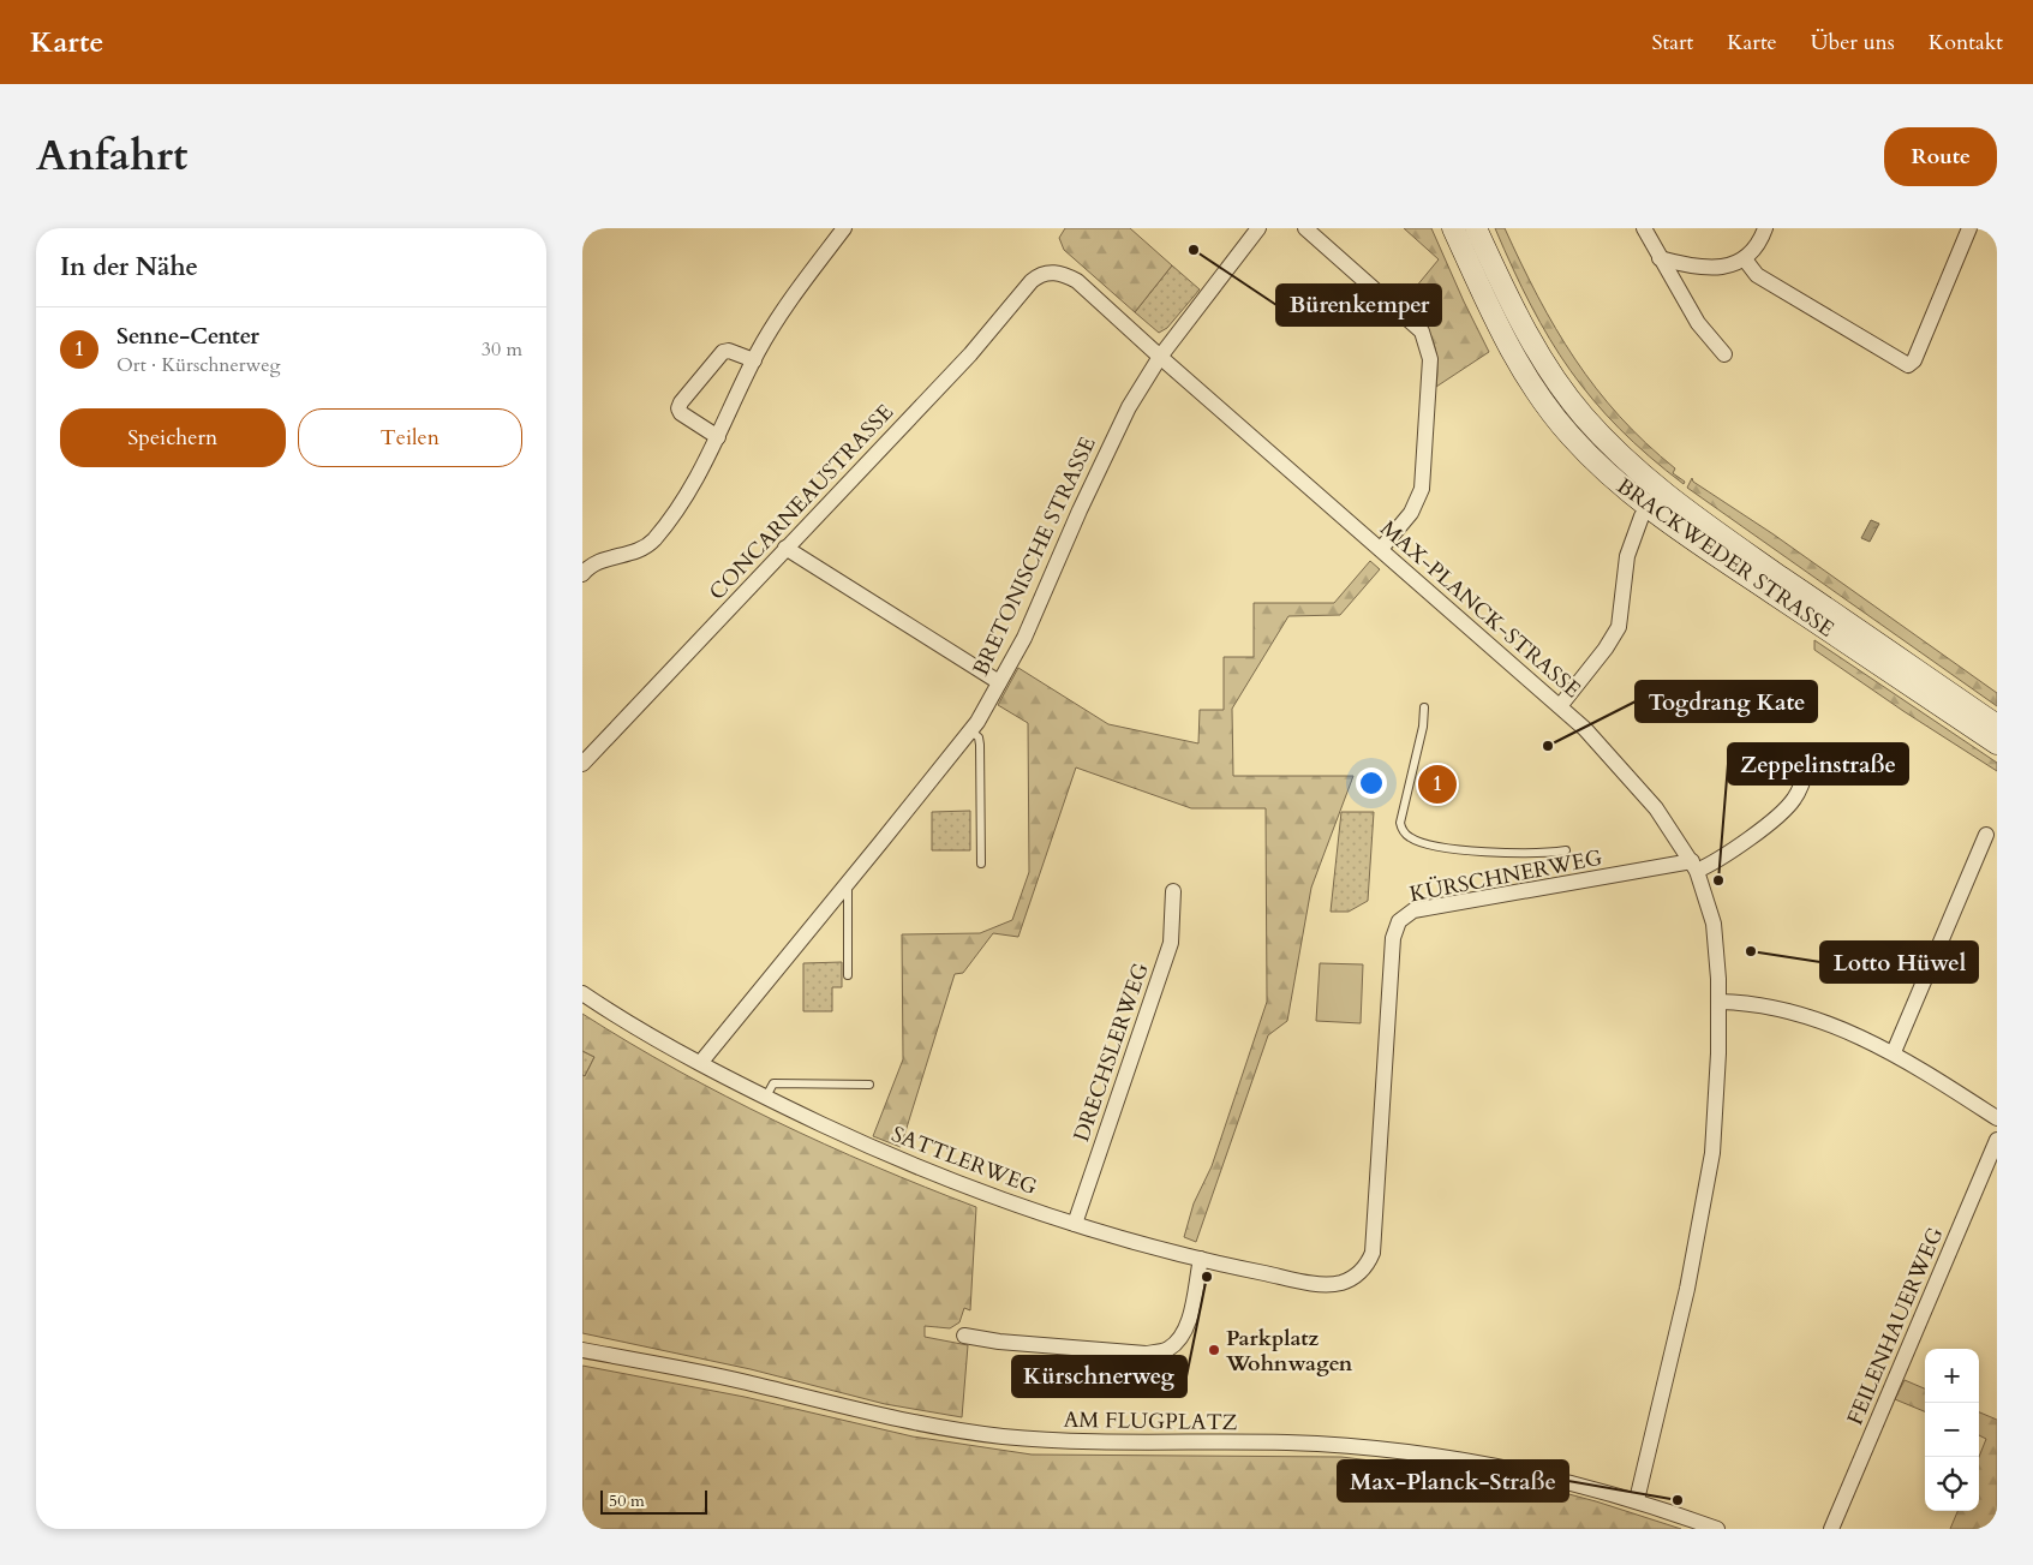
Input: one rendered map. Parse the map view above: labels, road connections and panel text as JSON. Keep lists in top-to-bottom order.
{
  "streets": {
    "main road": ["BRACKWEDER STRASSE"],
    "street": [
      "CONCARNEAUSTRASSE",
      "BRETONISCHE STRASSE",
      "MAX-PLANCK-STRASSE",
      "KÜRSCHNERWEG",
      "DRECHSLERWEG",
      "SATTLERWEG",
      "FEILENHAUERWEG",
      "AM FLUGPLATZ"
    ]
  },
  "crossings": [
    ["CONCARNEAUSTRASSE", "MAX-PLANCK-STRASSE"],
    ["BRETONISCHE STRASSE", "MAX-PLANCK-STRASSE"],
    ["BRETONISCHE STRASSE", "SATTLERWEG"],
    ["MAX-PLANCK-STRASSE", "KÜRSCHNERWEG"],
    ["MAX-PLANCK-STRASSE", "AM FLUGPLATZ"],
    ["KÜRSCHNERWEG", "SATTLERWEG"],
    ["DRECHSLERWEG", "SATTLERWEG"]
  ],
  "places": [
    "Bürenkemper",
    "Togdrang Kate",
    "Zeppelinstraße",
    "Lotto Hüwel",
    "Kürschnerweg",
    "Parkplatz Wohnwagen",
    "Max-Planck-Straße"
  ],
  "scale_bar": "50 m",
  "page": {
    "header": "Karte",
    "nav": [
      "Start",
      "Karte",
      "Über uns",
      "Kontakt"
    ],
    "title": "Anfahrt",
    "buttons": [
      "Route",
      ["Speichern", "Teilen"]
    ],
    "heading": "In der Nähe",
    "list": [
      {
        "mark": "1",
        "name": "Senne-Center",
        "note": "Ort · Kürschnerweg",
        "value": "30 m"
      }
    ],
    "pins": "1",
    "map_buttons": ["+", "−"],
    "scale": "50 m"
  }
}
